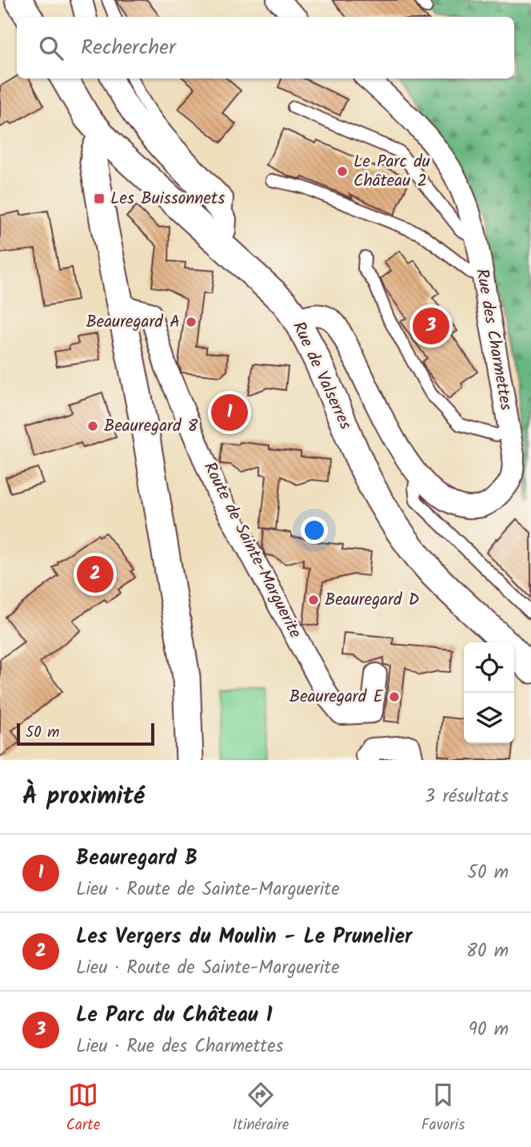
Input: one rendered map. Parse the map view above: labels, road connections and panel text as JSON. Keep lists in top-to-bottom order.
{
  "streets": {
    "street": ["Rue des Charmettes", "Rue de Valserres", "Route de Sainte-Marguerite"]
  },
  "crossings": [
    ["Rue des Charmettes", "Rue de Valserres"]
  ],
  "places": {
    "other": [
      "Le Parc du Château 2",
      "Beauregard A",
      "Beauregard 8",
      "Beauregard D",
      "Beauregard E"
    ],
    "transit": ["Les Buissonnets"]
  },
  "scale_bar": "50 m",
  "page": {
    "search": "Rechercher",
    "pins": ["3", "1", "2"],
    "scale": "50 m",
    "heading": ["À proximité", "3 résultats"],
    "list": [
      {
        "mark": "1",
        "name": "Beauregard B",
        "note": "Lieu · Route de Sainte-Marguerite",
        "value": "50 m"
      },
      {
        "mark": "2",
        "name": "Les Vergers du Moulin - Le Prunelier",
        "note": "Lieu · Route de Sainte-Marguerite",
        "value": "80 m"
      },
      {
        "mark": "3",
        "name": "Le Parc du Château 1",
        "note": "Lieu · Rue des Charmettes",
        "value": "90 m"
      }
    ],
    "nav": ["Carte", "Itinéraire", "Favoris"]
  }
}
